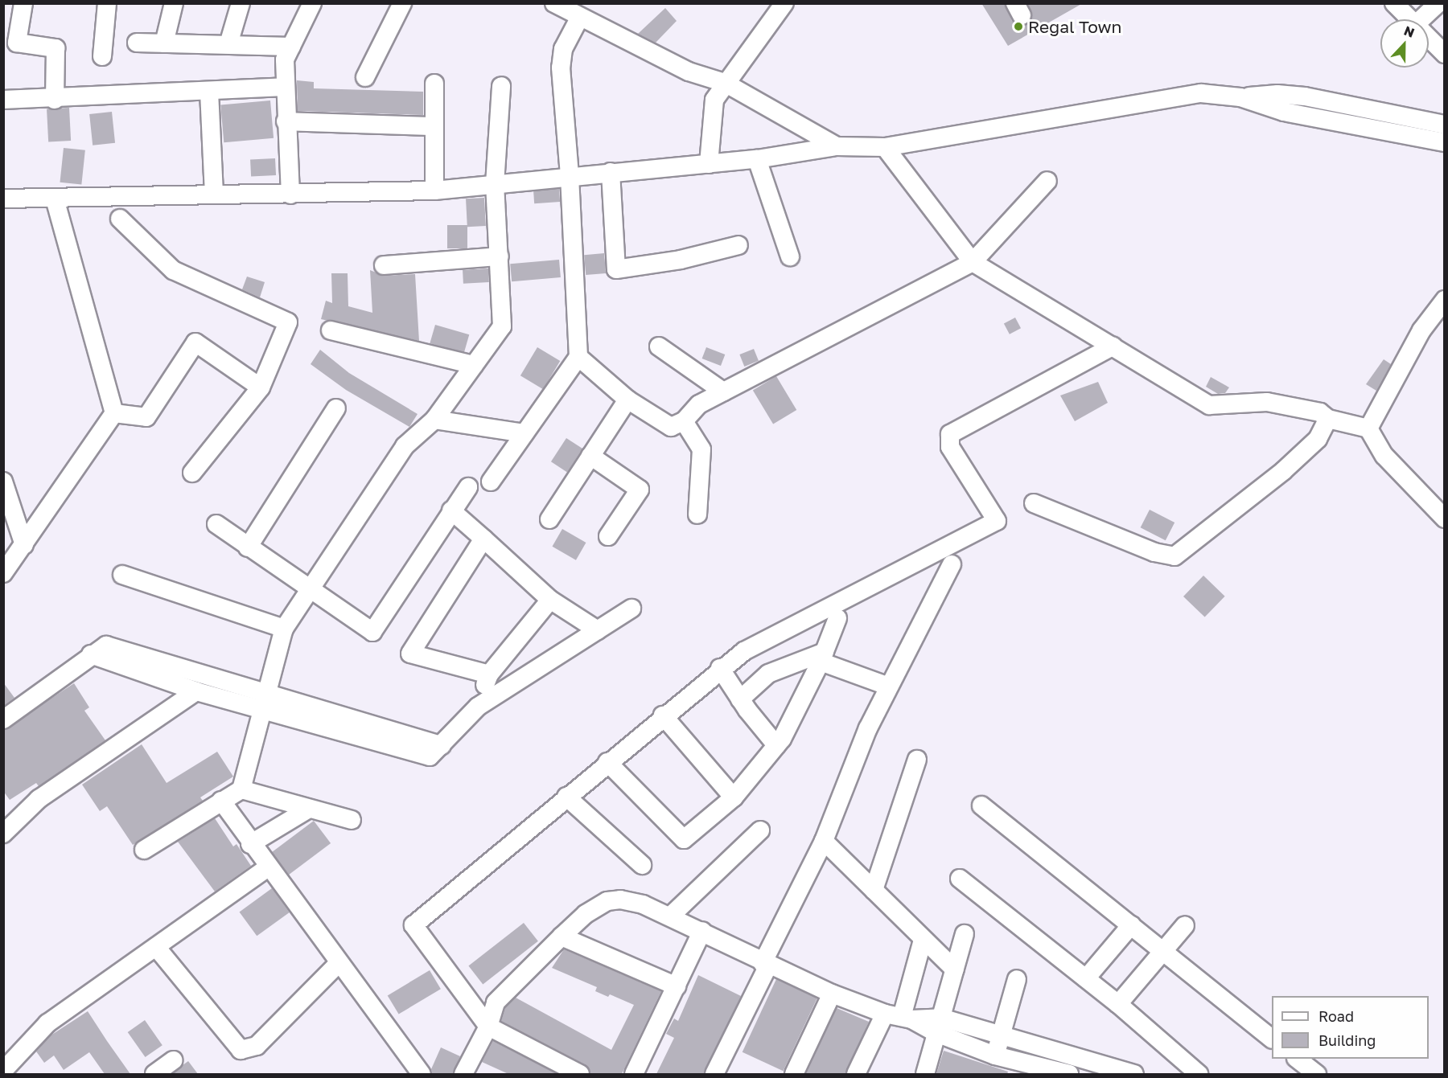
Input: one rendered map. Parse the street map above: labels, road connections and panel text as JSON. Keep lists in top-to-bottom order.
{
  "places": ["Regal Town"],
  "legend": ["Road", "Building"],
  "north": "top"
}
